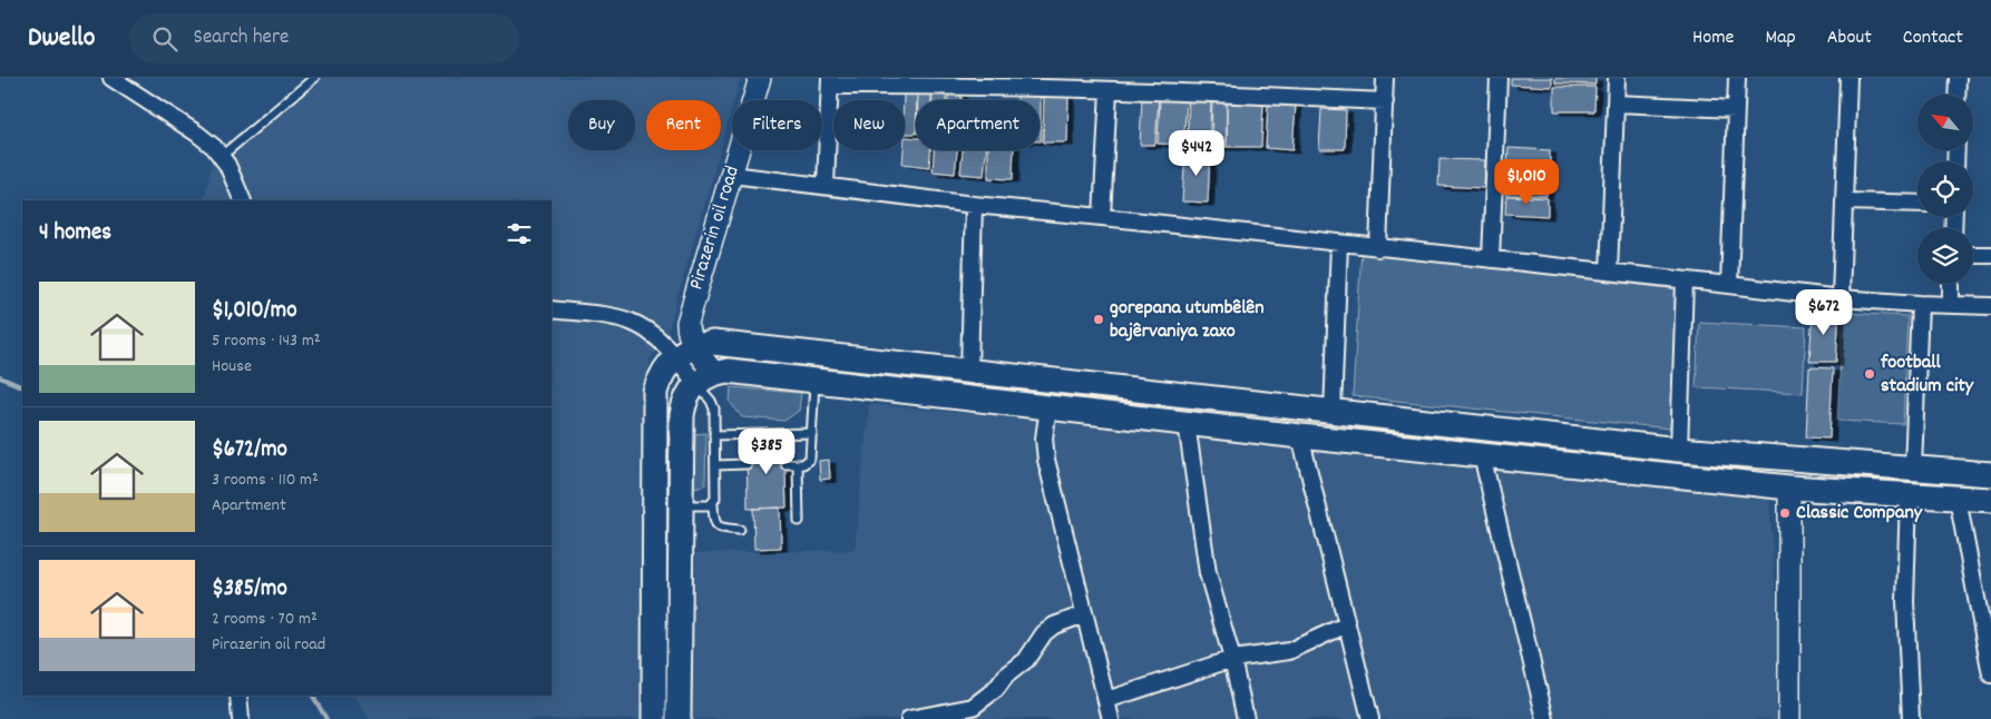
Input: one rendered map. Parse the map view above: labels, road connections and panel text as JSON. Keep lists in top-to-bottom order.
{
  "streets": {
    "main road": ["Pirazerin oil road"]
  },
  "places": ["gorepana utumbêlên bajêrvaniya zaxo", "football stadium city", "Classic Company"],
  "north": "top left",
  "page": {
    "header": "Dwello",
    "search": "Search here",
    "nav": [
      "Home",
      "Map",
      "About",
      "Contact"
    ],
    "chip": [
      "Buy",
      "Rent",
      "Filters",
      "New",
      "Apartment"
    ],
    "price": [
      "$442",
      "$1,010",
      "$672",
      "$385"
    ],
    "heading": "4 homes",
    "list": [
      {
        "name": "$1,010/mo",
        "note": "5 rooms · 143 m² · House"
      },
      {
        "name": "$672/mo",
        "note": "3 rooms · 110 m² · Apartment"
      },
      {
        "name": "$385/mo",
        "note": "2 rooms · 70 m² · Pirazerin oil road"
      }
    ]
  }
}
